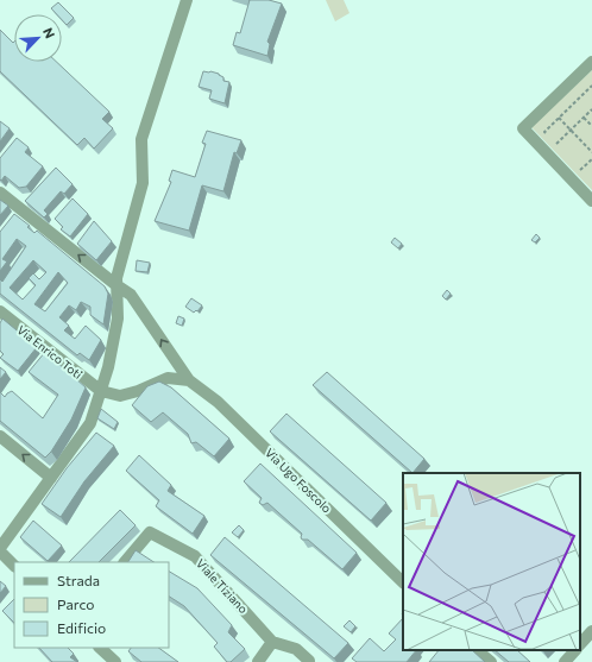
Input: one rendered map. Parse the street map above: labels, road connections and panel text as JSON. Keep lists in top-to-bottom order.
{
  "streets": {
    "street": ["Via Enrico Toti", "Via Ugo Foscolo", "Viale Tiziano"]
  },
  "legend": ["Strada", "Parco", "Edificio"],
  "north": "top right"
}
